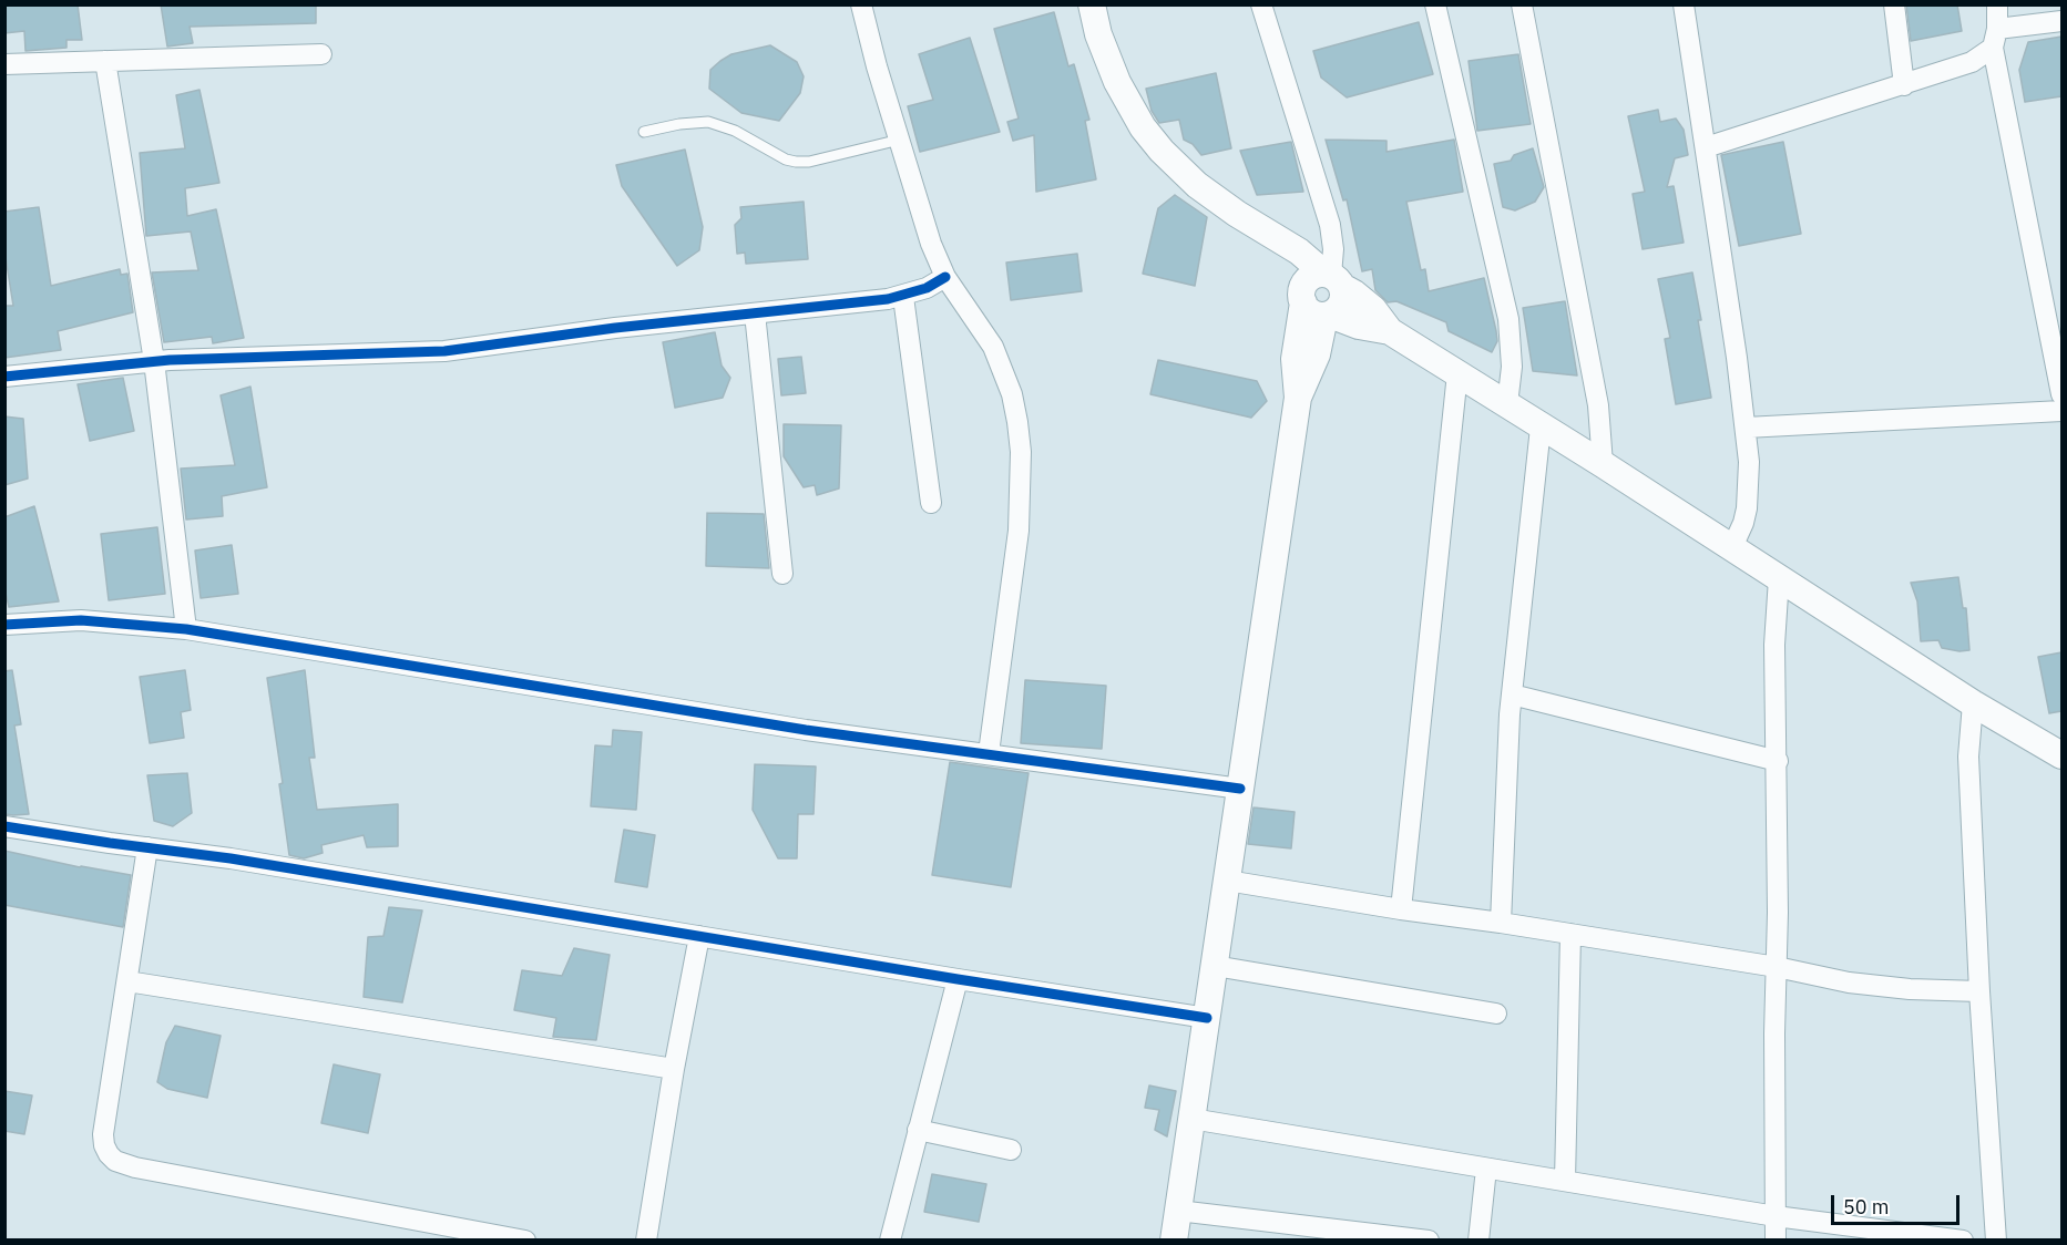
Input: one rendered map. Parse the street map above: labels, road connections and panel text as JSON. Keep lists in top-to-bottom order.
{
  "scale_bar": "50 m"
}
